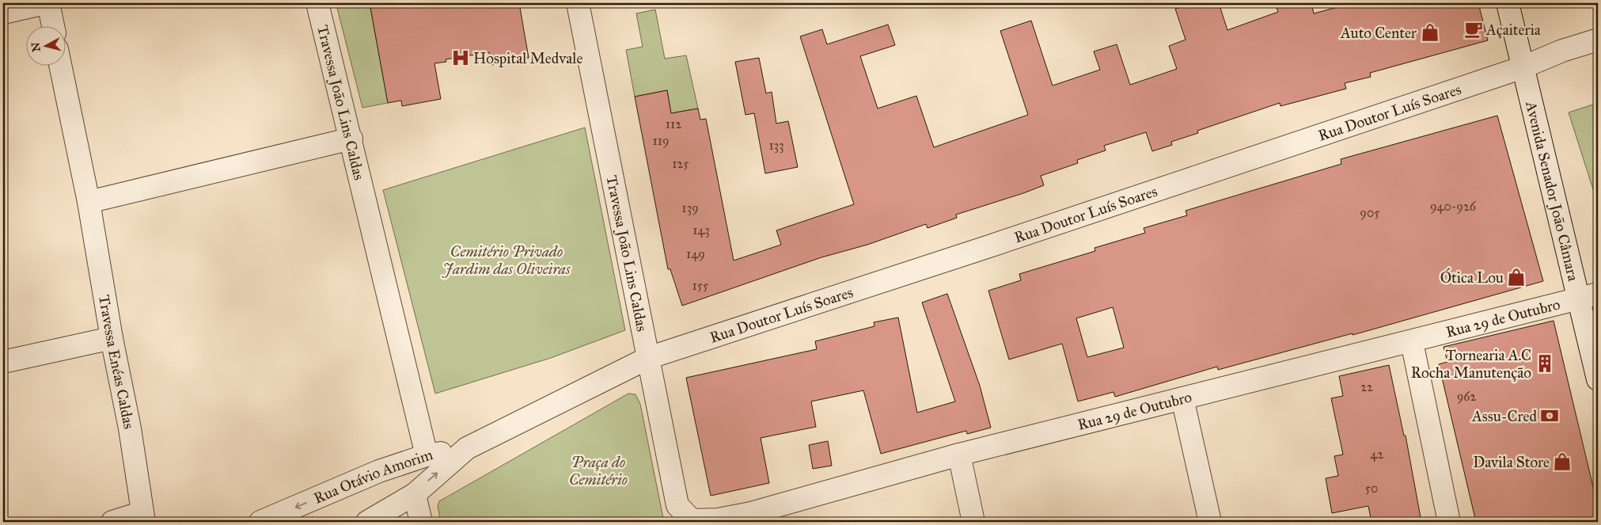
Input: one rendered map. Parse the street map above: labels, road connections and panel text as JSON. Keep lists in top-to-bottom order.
{
  "streets": {
    "street": [
      "Travessa João Lins Caldas",
      "Rua Doutor Luís Soares",
      "Avenida Senador João Câmara",
      "Rua 29 de Outubro",
      "Travessa Enéas Caldas",
      "Rua Otávio Amorim"
    ]
  },
  "crossings": [
    ["Travessa João Lins Caldas", "Rua Doutor Luís Soares"],
    ["Travessa João Lins Caldas", "Rua 29 de Outubro"],
    ["Travessa João Lins Caldas", "Rua Otávio Amorim"],
    ["Rua Doutor Luís Soares", "Avenida Senador João Câmara"],
    ["Rua Doutor Luís Soares", "Rua Otávio Amorim"],
    ["Avenida Senador João Câmara", "Rua 29 de Outubro"]
  ],
  "parks": ["Cemitério Privado Jardim das Oliveiras", "Praça do Cemitério"],
  "places": {
    "cafe": ["Açaiteria"],
    "shop": ["Auto Center", "Ótica Lou", "Davila Store"],
    "hospital": ["Hospital Medvale"],
    "building": ["Tornearia A.C Rocha Manutenção"],
    "bank": ["Assu-Cred"]
  },
  "house_numbers": [
    "112",
    "119",
    "133",
    "125",
    "940-926",
    "139",
    "905",
    "143",
    "149",
    "155",
    "22",
    "962",
    "42",
    "50"
  ],
  "north": "left"
}
